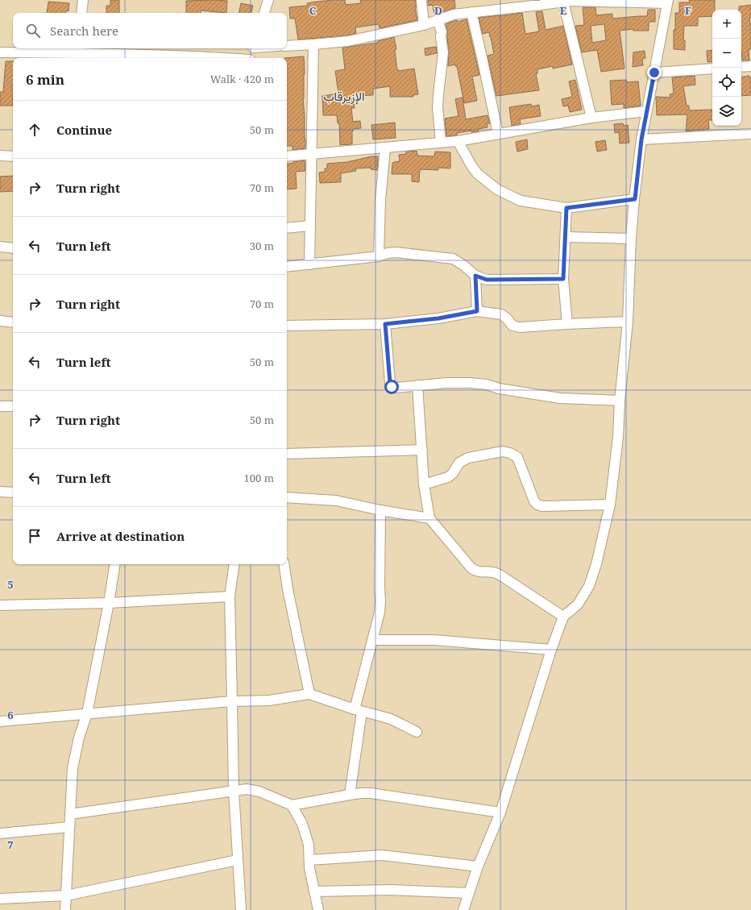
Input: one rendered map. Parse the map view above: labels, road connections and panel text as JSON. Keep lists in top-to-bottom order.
{
  "districts": ["الإزيرقاب"],
  "page": {
    "map_buttons": ["+", "−"],
    "search": "Search here",
    "heading": ["6 min", "Walk · 420 m"],
    "list": [
      ["Continue", "50 m"],
      ["Turn right", "70 m"],
      ["Turn left", "30 m"],
      ["Turn right", "70 m"],
      ["Turn left", "50 m"],
      ["Turn right", "50 m"],
      ["Turn left", "100 m"],
      "Arrive at destination"
    ]
  },
  "grid": {
    "columns": [
      "C",
      "D",
      "E",
      "F"
    ],
    "rows": ["5", "6", "7"]
  }
}
